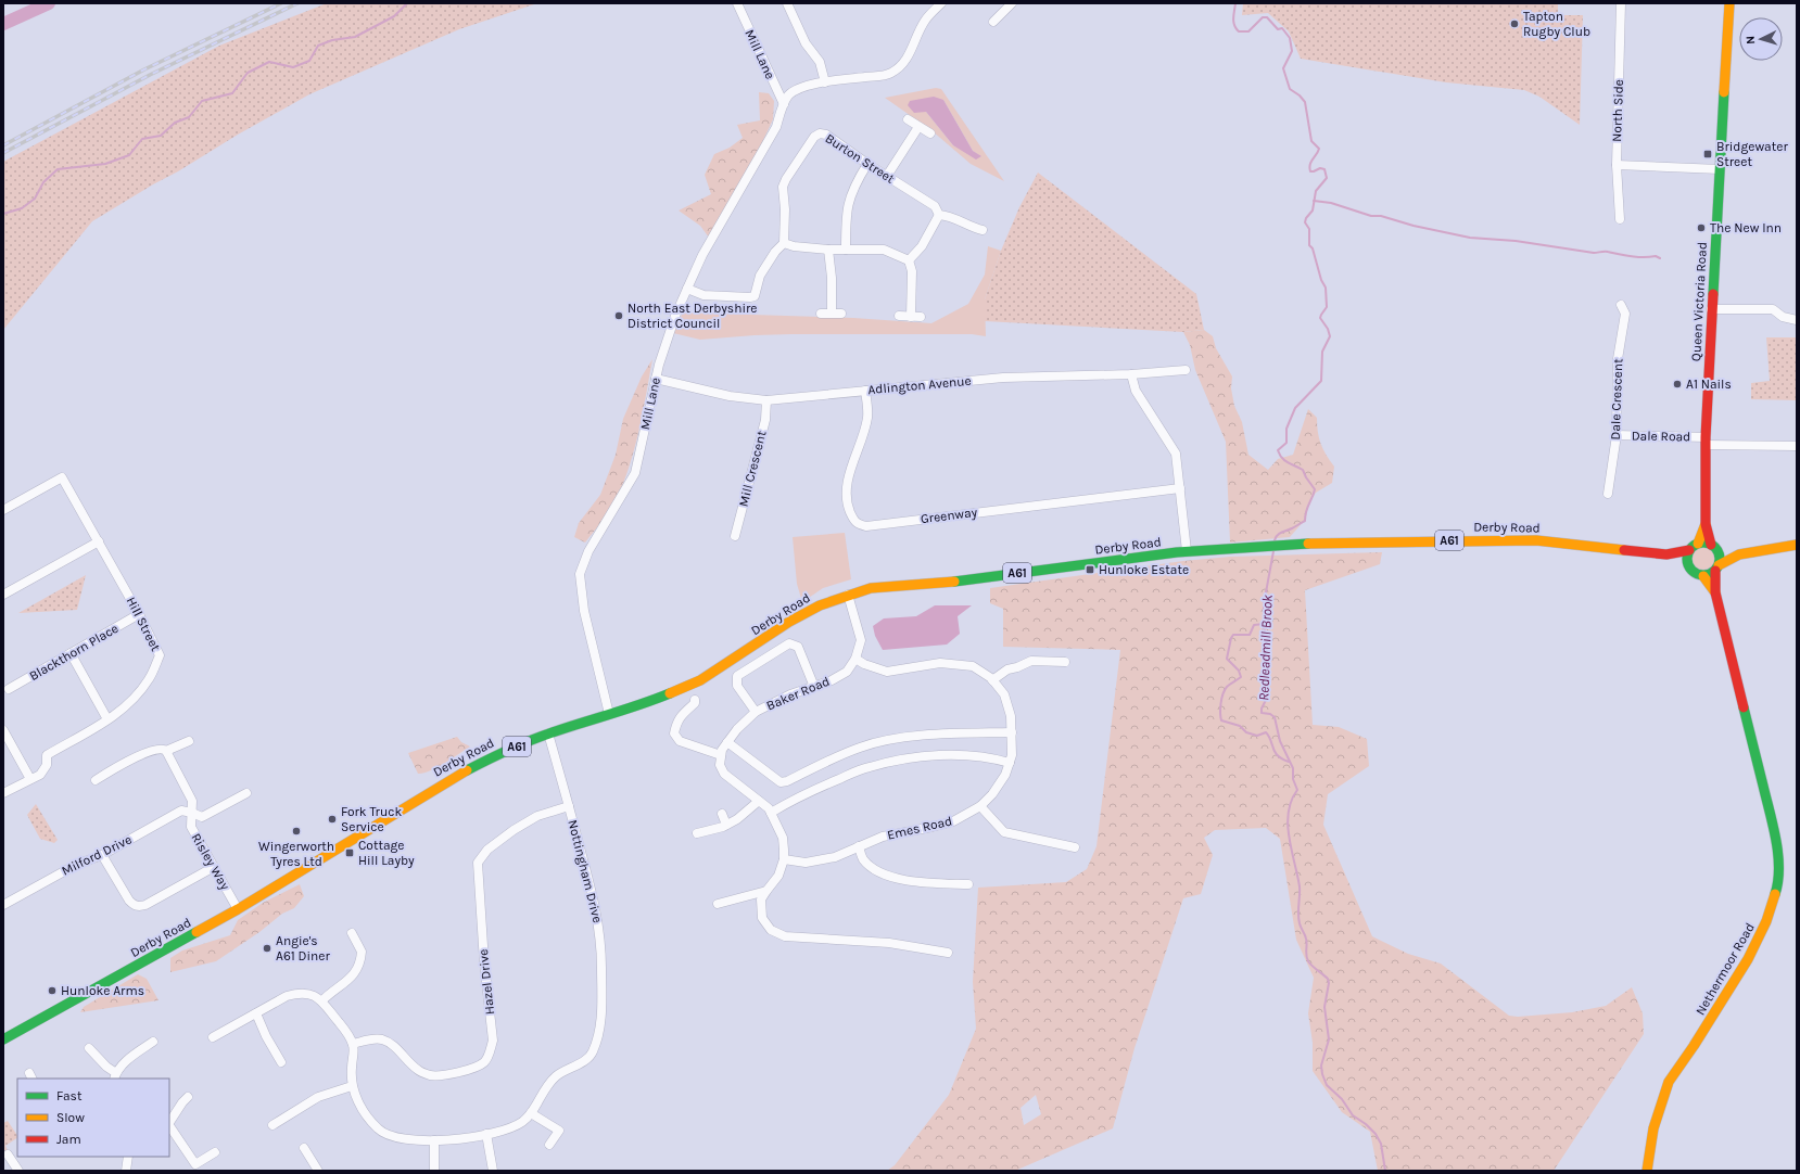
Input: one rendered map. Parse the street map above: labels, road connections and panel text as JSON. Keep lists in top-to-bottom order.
{
  "streets": {
    "main road": [
      "Queen Victoria Road",
      "Derby Road",
      "A61",
      "Nethermoor Road"
    ],
    "street": [
      "Mill Lane",
      "North Side",
      "Burton Street",
      "Adlington Avenue",
      "Dale Crescent",
      "Dale Road",
      "Mill Crescent",
      "Greenway",
      "Hill Street",
      "Blackthorn Place",
      "Baker Road",
      "Emes Road",
      "Milford Drive",
      "Risley Way",
      "Nottingham Drive",
      "Hazel Drive"
    ]
  },
  "crossings": [
    ["Mill Lane", "Adlington Avenue"],
    ["Mill Lane", "Derby Road"],
    ["Queen Victoria Road", "Dale Road"],
    ["Queen Victoria Road", "Derby Road"],
    ["Queen Victoria Road", "Nethermoor Road"],
    ["Adlington Avenue", "Mill Crescent"],
    ["Adlington Avenue", "Greenway"],
    ["Dale Crescent", "Dale Road"],
    ["Derby Road", "Baker Road"],
    ["Derby Road", "Risley Way"],
    ["Derby Road", "Nottingham Drive"],
    ["Derby Road", "Nethermoor Road"],
    ["Hill Street", "Blackthorn Place"],
    ["Baker Road", "Emes Road"],
    ["Milford Drive", "Risley Way"],
    ["Nottingham Drive", "Hazel Drive"]
  ],
  "water": ["Redleadmill Brook"],
  "places": {
    "other": [
      "Tapton Rugby Club",
      "The New Inn",
      "North East Derbyshire District Council",
      "A1 Nails",
      "Fork Truck Service",
      "Wingerworth Tyres Ltd",
      "Angie's A61 Diner",
      "Hunloke Arms"
    ],
    "transit": ["Bridgewater Street", "Hunloke Estate", "Cottage Hill Layby"]
  },
  "legend": ["Fast", "Slow", "Jam"],
  "north": "left"
}
